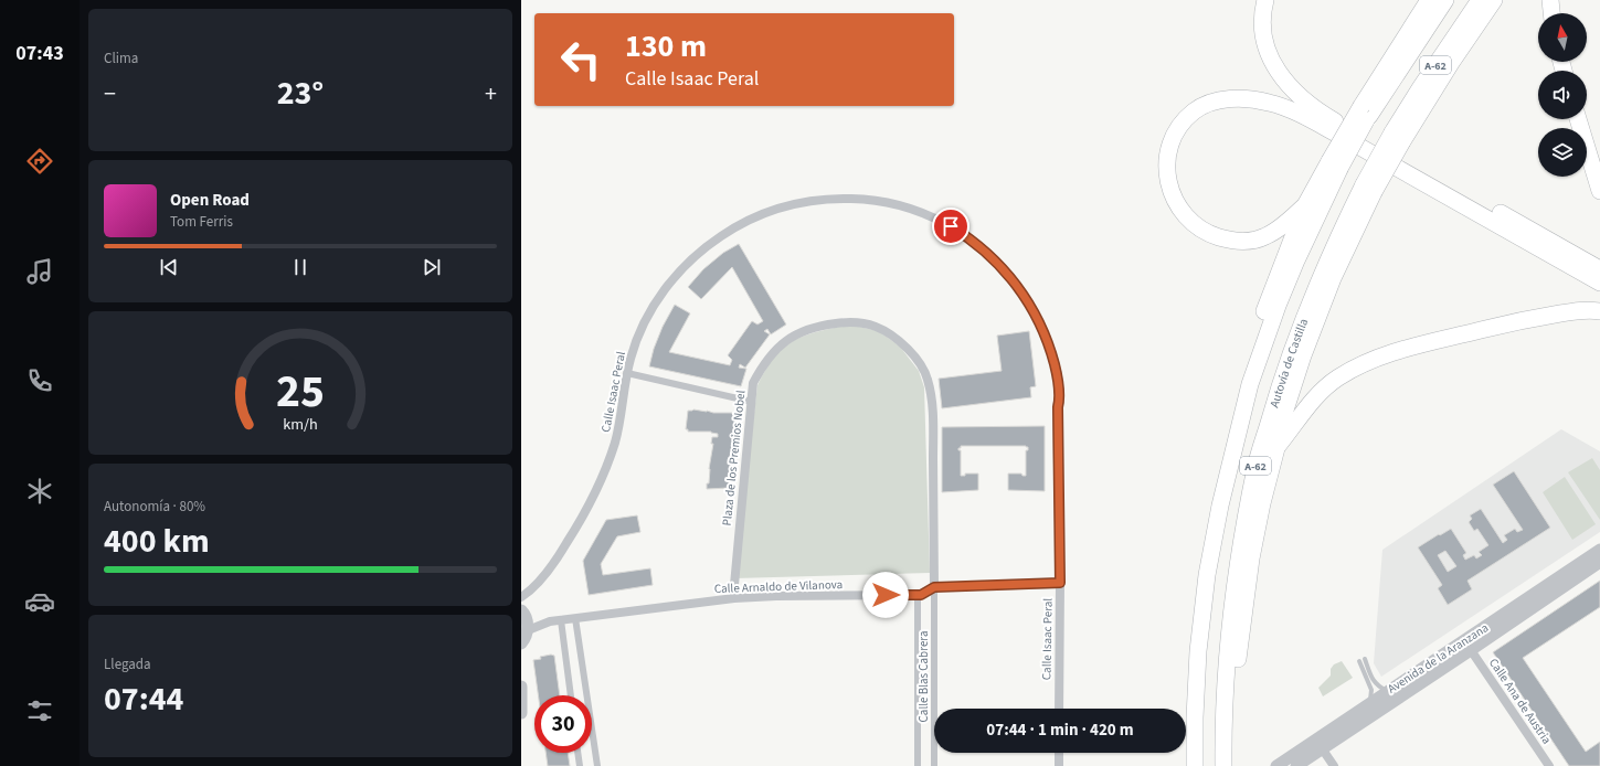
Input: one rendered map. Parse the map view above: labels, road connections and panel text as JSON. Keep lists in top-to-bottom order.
{
  "streets": {
    "highway": ["A-62", "Autovía de Castilla"],
    "street": [
      "Calle Isaac Peral",
      "Plaza de los Premios Nobel",
      "Calle Arnaldo de Vilanova",
      "Avenida de la Aranzana",
      "Calle Blas Cabrera",
      "Calle Ana de Austria"
    ]
  },
  "crossings": [
    ["Calle Isaac Peral", "Calle Arnaldo de Vilanova"],
    ["Plaza de los Premios Nobel", "Calle Arnaldo de Vilanova"],
    ["Plaza de los Premios Nobel", "Calle Blas Cabrera"],
    ["Calle Arnaldo de Vilanova", "Calle Blas Cabrera"],
    ["Avenida de la Aranzana", "Calle Ana de Austria"]
  ],
  "north": "top",
  "page": {
    "tabs": "07:43",
    "tile": [
      "Clima",
      ["Autonomía · 80%", "400 km"],
      ["Llegada", "07:44"]
    ],
    "turn": ["130 m", "Calle Isaac Peral"],
    "heat": ["−", "23°", "+"],
    "song": ["Open Road", "Tom Ferris"],
    "limit": "30",
    "trip": "07:44 · 1 min · 420 m",
    "gauge": ["25", "km/h"]
  }
}
